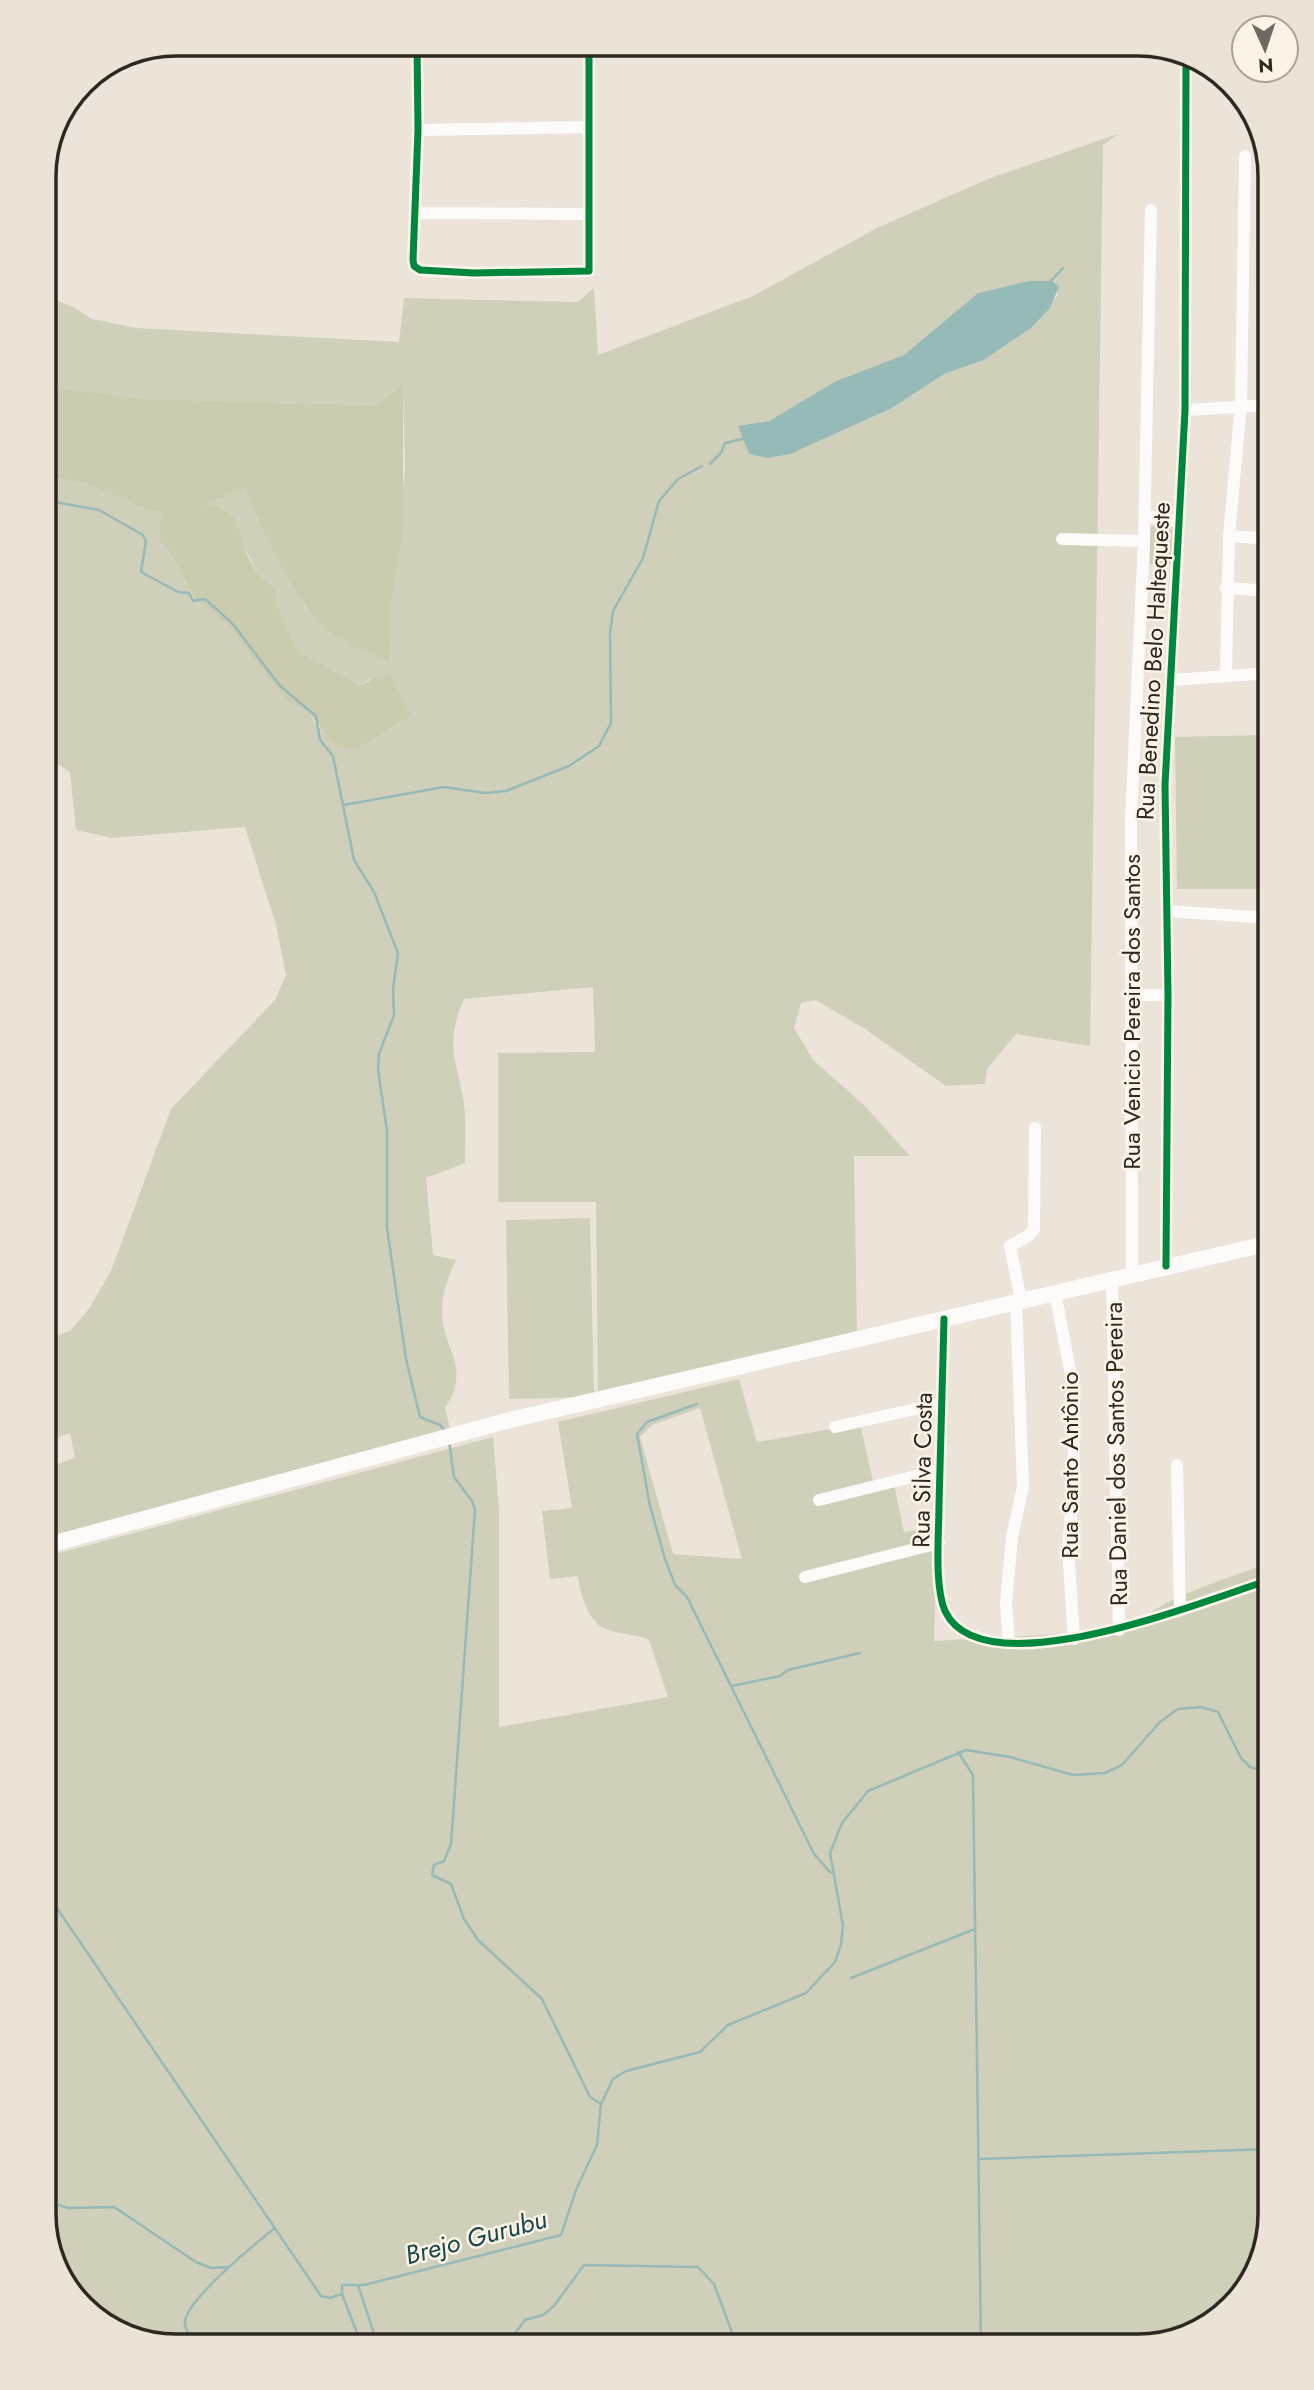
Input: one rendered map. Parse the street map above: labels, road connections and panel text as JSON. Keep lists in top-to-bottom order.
{
  "streets": {
    "street": [
      "Rua Benedino Belo Haltequeste",
      "Rua Venicio Pereira dos Santos",
      "Rua Daniel dos Santos Pereira",
      "Rua Santo Antônio",
      "Rua Silva Costa"
    ]
  },
  "crossings": [
    ["Rua Daniel dos Santos Pereira", "Rua Silva Costa"],
    ["Rua Santo Antônio", "Rua Silva Costa"]
  ],
  "water": ["Brejo Gurubu"],
  "north": "bottom"
}
